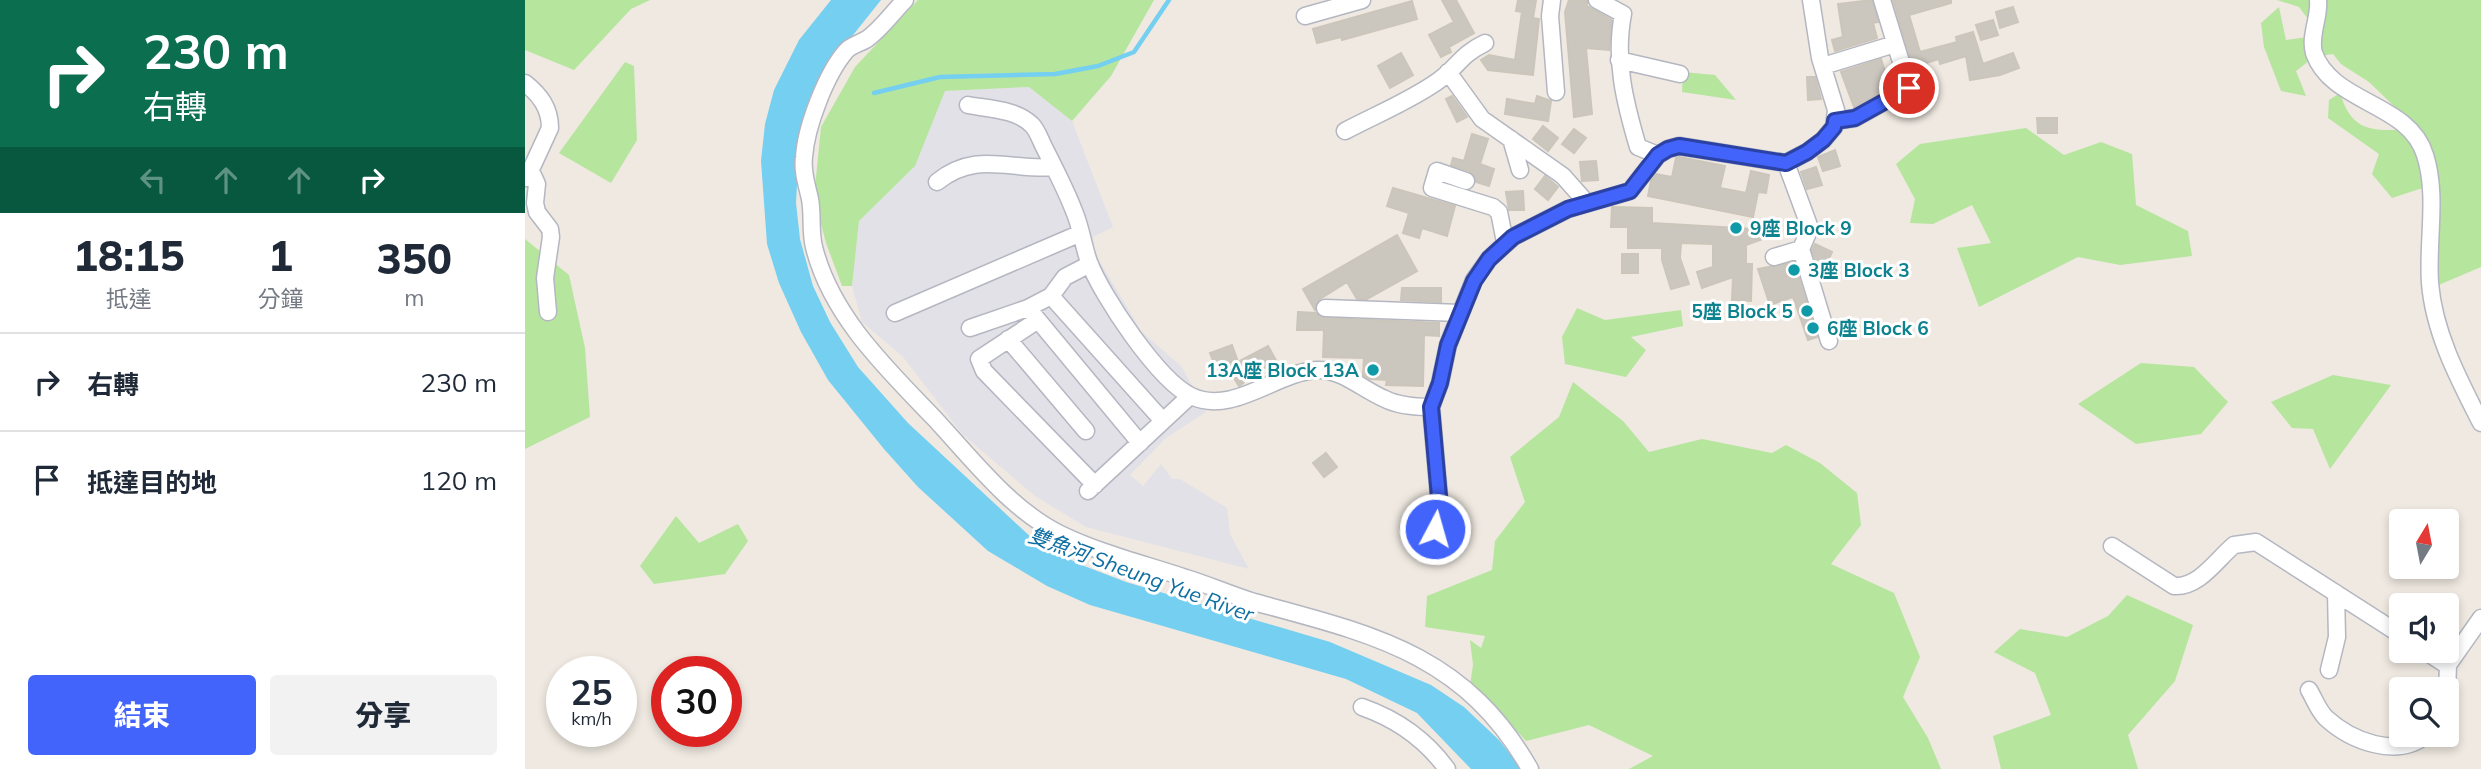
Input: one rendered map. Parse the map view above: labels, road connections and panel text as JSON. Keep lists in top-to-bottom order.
{
  "water": ["雙魚河 Sheung Yue River"],
  "places": [
    "9座 Block 9",
    "3座 Block 3",
    "5座 Block 5",
    "6座 Block 6",
    "13A座 Block 13A"
  ],
  "north": "top",
  "page": {
    "turn": ["230 m", "右轉"],
    "eta": [
      "18:15",
      "抵達",
      "1",
      "分鐘",
      "350",
      "m"
    ],
    "list": [
      {
        "name": "右轉",
        "value": "230 m"
      },
      {
        "name": "抵達目的地",
        "value": "120 m"
      }
    ],
    "speed": "25 km/h",
    "limit": "30",
    "buttons": ["結束", "分享"]
  }
}
